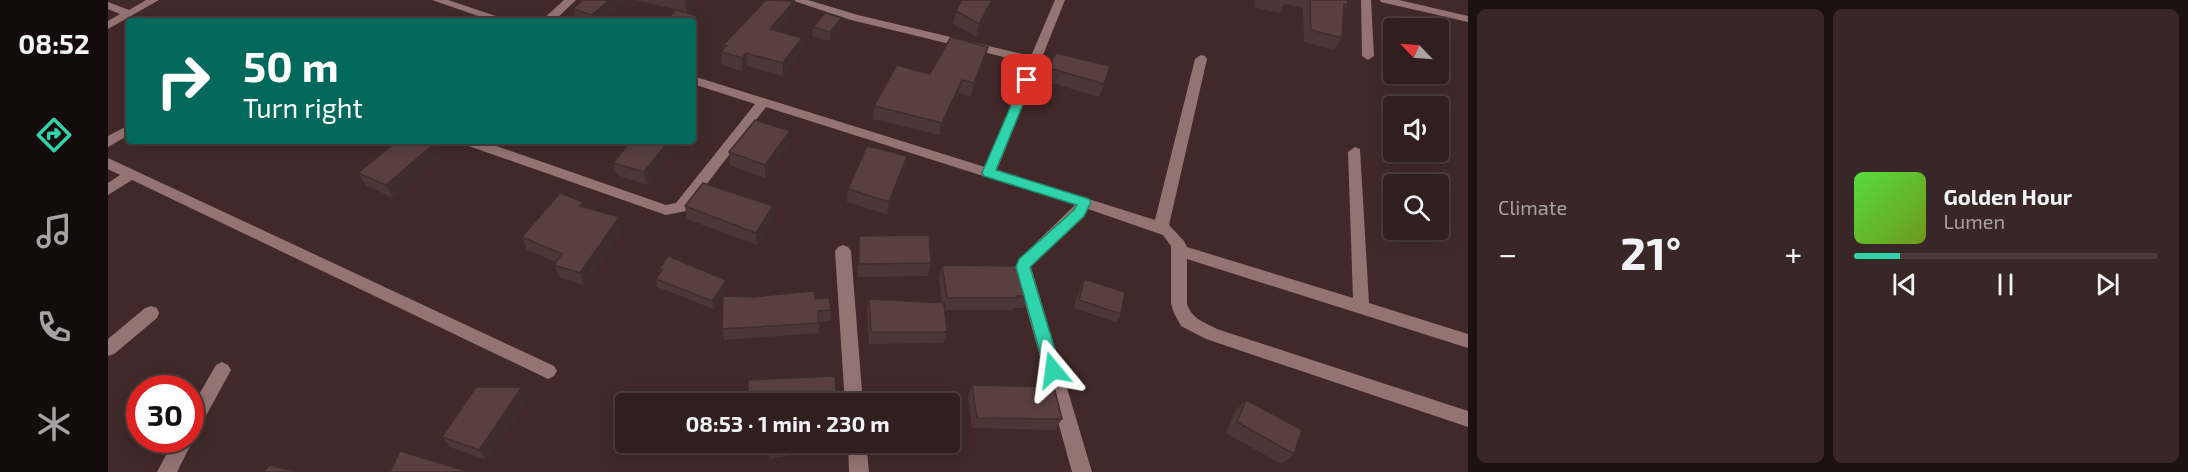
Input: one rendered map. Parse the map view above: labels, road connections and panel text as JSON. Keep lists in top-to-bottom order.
{
  "north": "top left",
  "page": {
    "tabs": "08:52",
    "tile": "Climate",
    "turn": ["50 m", "Turn right"],
    "song": ["Golden Hour", "Lumen"],
    "heat": ["−", "21°", "+"],
    "limit": "30",
    "trip": "08:53 · 1 min · 230 m"
  }
}
